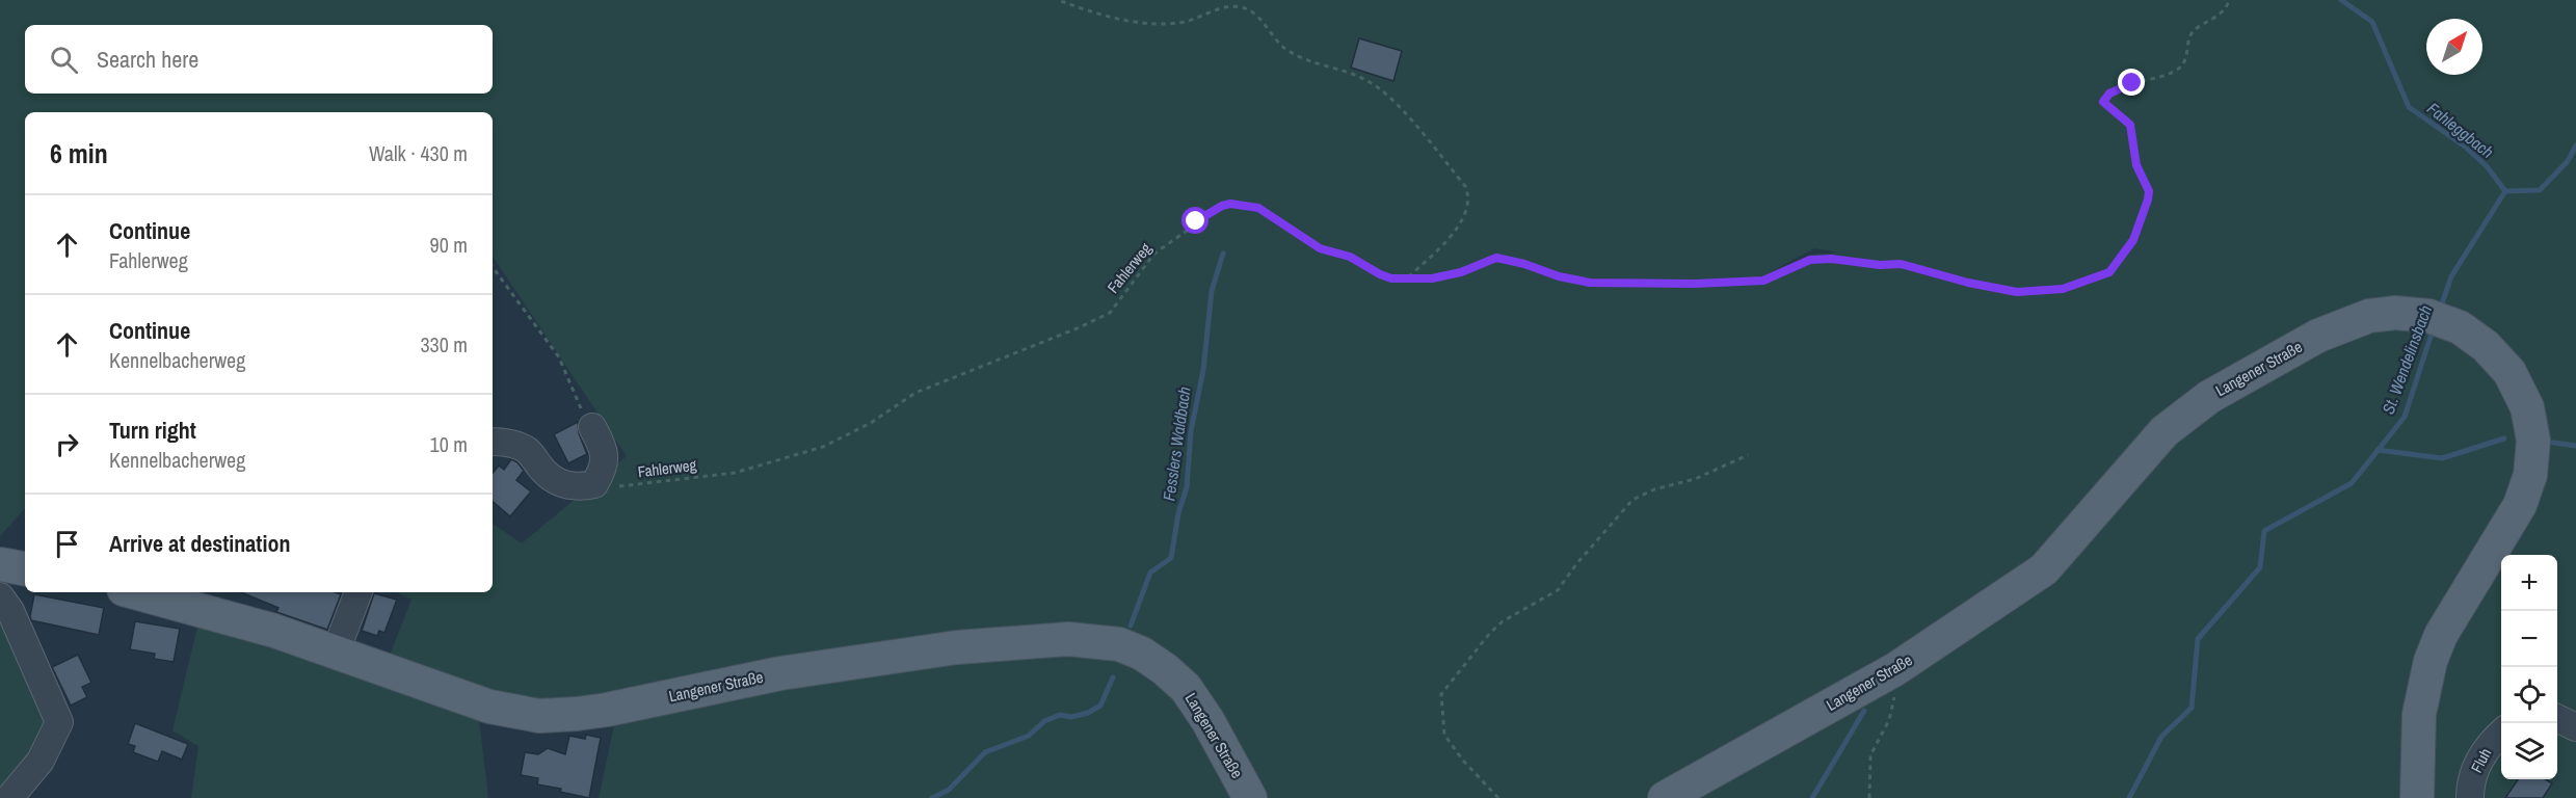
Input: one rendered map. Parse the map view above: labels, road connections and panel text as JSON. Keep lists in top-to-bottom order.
{
  "streets": {
    "main road": ["Langener Straße"],
    "street": ["Fluh"],
    "path": ["Fahlerweg"]
  },
  "water": ["Fahleggbach", "St. Wendelinsbach", "Fesslers Waldbach"],
  "north": "top right",
  "page": {
    "search": "Search here",
    "heading": ["6 min", "Walk · 430 m"],
    "list": [
      ["Continue", "Fahlerweg", "90 m"],
      ["Continue", "Kennelbacherweg", "330 m"],
      ["Turn right", "Kennelbacherweg", "10 m"],
      "Arrive at destination"
    ],
    "map_buttons": ["+", "−"]
  }
}
